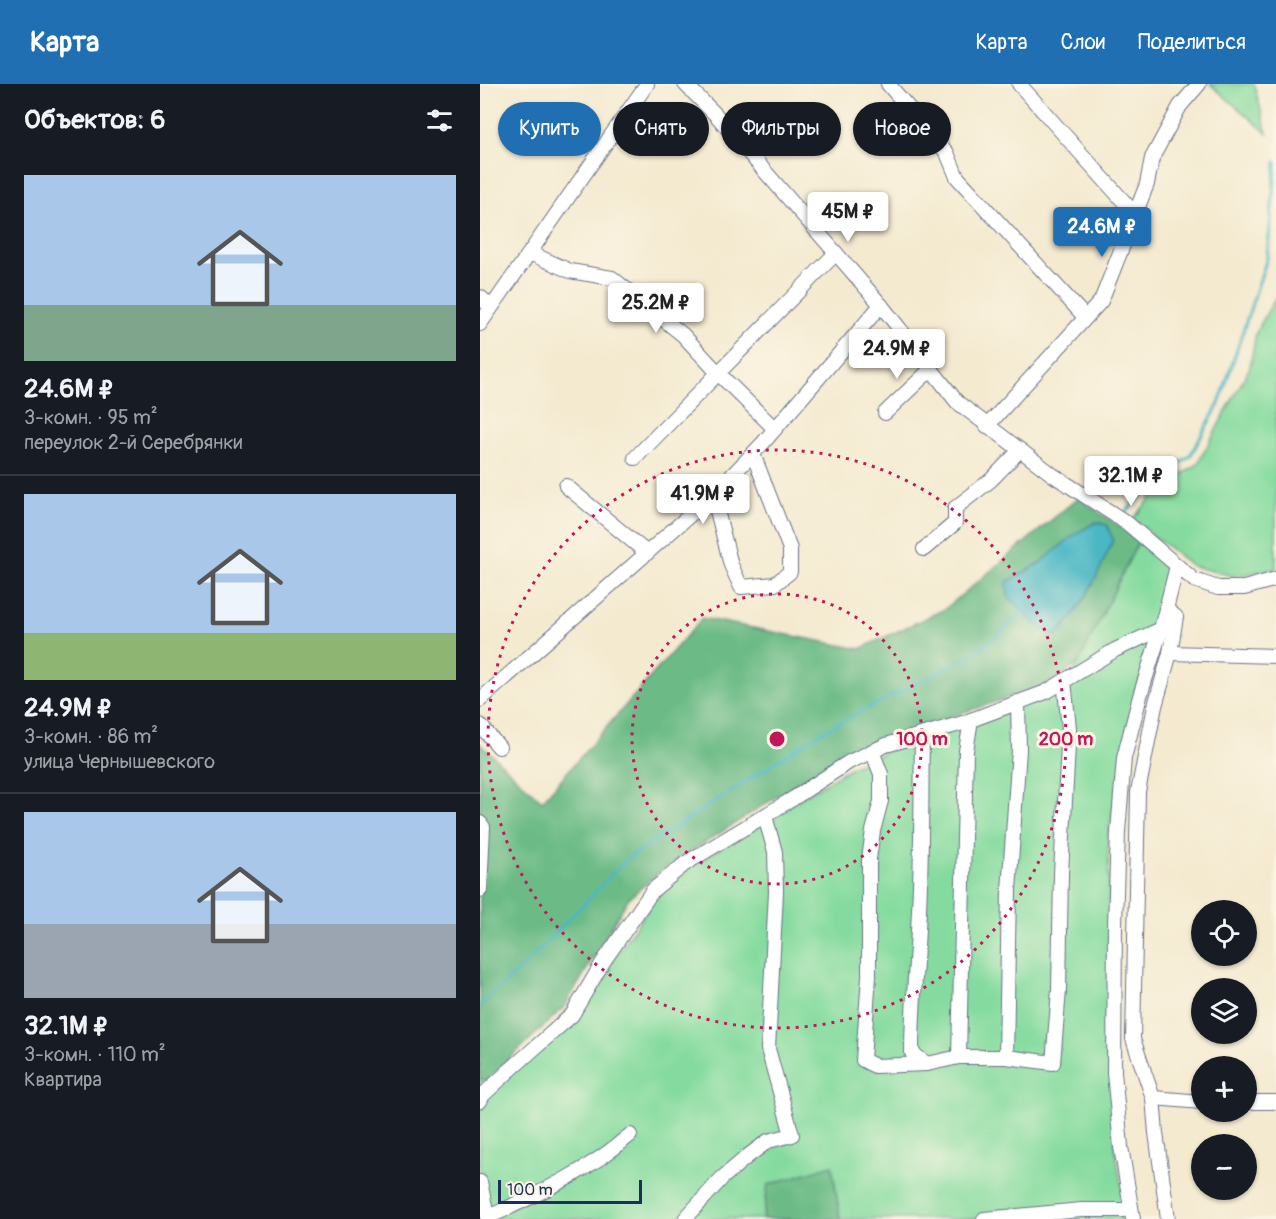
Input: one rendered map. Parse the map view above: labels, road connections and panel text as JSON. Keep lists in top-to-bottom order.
{
  "scale_bar": "100 m",
  "page": {
    "header": "Карта",
    "nav": ["Карта", "Слои", "Поделиться"],
    "heading": "Объектов: 6",
    "chip": [
      "Купить",
      "Снять",
      "Фильтры",
      "Новое"
    ],
    "list": [
      {
        "name": "24.6M ₽",
        "note": "3-комн. · 95 m² · переулок 2-й Серебрянки"
      },
      {
        "name": "24.9M ₽",
        "note": "3-комн. · 86 m² · улица Чернышевского"
      },
      {
        "name": "32.1M ₽",
        "note": "3-комн. · 110 m² · Квартира"
      }
    ],
    "price": [
      "45M ₽",
      "24.6M ₽",
      "25.2M ₽",
      "24.9M ₽",
      "32.1M ₽",
      "41.9M ₽"
    ],
    "map_buttons": ["+", "−"],
    "scale": "100 m"
  },
  "rings": ["100 m", "200 m"]
}
